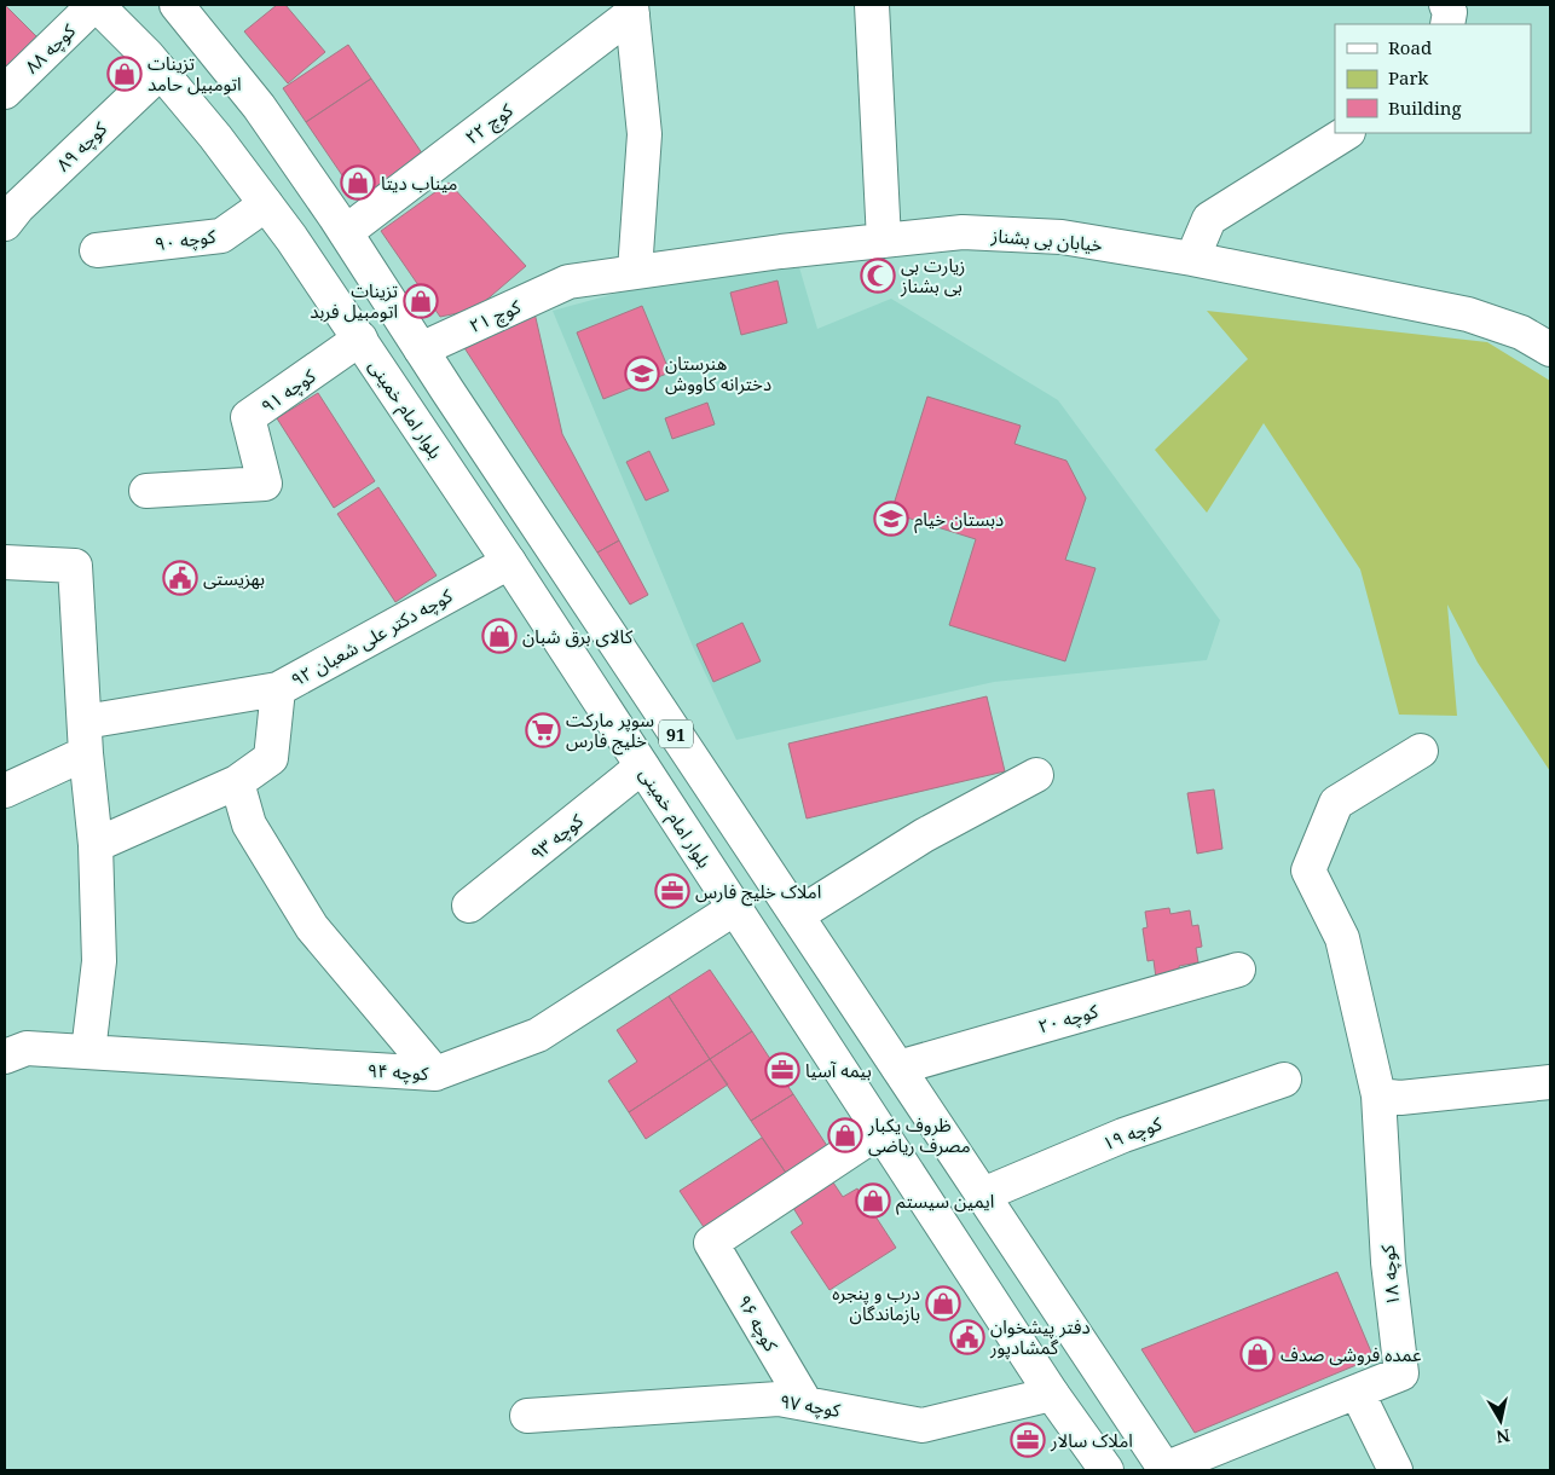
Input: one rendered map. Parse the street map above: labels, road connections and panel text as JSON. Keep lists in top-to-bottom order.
{
  "streets": {
    "street": [
      "کوچه ۸۸",
      "کوچ ۲۲",
      "کوچه ۸۹",
      "کوچه ۹۰",
      "خیابان بی بشناز",
      "کوچ ۲۱",
      "کوچه ۹۱",
      "بلوار امام خمینی",
      "کوچه دکتر علی شعبان ۹۲",
      "91",
      "کوچه ۹۳",
      "کوچه ۲۰",
      "کوچه ۹۴",
      "کوچه ۱۹",
      "کوچه ۱۸",
      "کوچه ۹۶",
      "کوچه ۹۷"
    ]
  },
  "crossings": [
    ["کوچه ۸۸", "بلوار امام خمینی"],
    ["کوچ ۲۲", "91"],
    ["کوچه ۸۹", "بلوار امام خمینی"],
    ["کوچه ۹۰", "بلوار امام خمینی"],
    ["خیابان بی بشناز", "کوچ ۲۱"],
    ["کوچ ۲۱", "91"],
    ["کوچه ۹۱", "بلوار امام خمینی"],
    ["بلوار امام خمینی", "کوچه دکتر علی شعبان ۹۲"],
    ["بلوار امام خمینی", "کوچه ۹۳"],
    ["بلوار امام خمینی", "کوچه ۹۴"],
    ["بلوار امام خمینی", "کوچه ۹۶"],
    ["بلوار امام خمینی", "کوچه ۹۷"],
    ["91", "کوچه ۲۰"],
    ["91", "کوچه ۹۴"],
    ["91", "کوچه ۱۹"],
    ["91", "کوچه ۱۸"],
    ["کوچه ۹۶", "کوچه ۹۷"]
  ],
  "places": {
    "shop": [
      "تزینات اتومبیل حامد",
      "میناب دیتا",
      "تزینات اتومبیل فربد",
      "کالای برق شبان",
      "ظروف یکبار مصرف ریاضی",
      "ایمین سیستم",
      "درب و پنجره بازماندگان",
      "عمده فروشی صدف"
    ],
    "mosque": ["زیارت بی بی بشناز"],
    "school or university": ["هنرستان دخترانه کاووش", "دبستان خیام"],
    "public building": ["بهزیستی", "دفتر پیشخوان گمشادپور"],
    "supermarket": ["سوپر مارکت خلیج فارس"],
    "office": ["املاک خلیج فارس", "بیمه آسیا", "املاک سالار"]
  },
  "legend": ["Road", "Park", "Building"],
  "north": "bottom"
}
